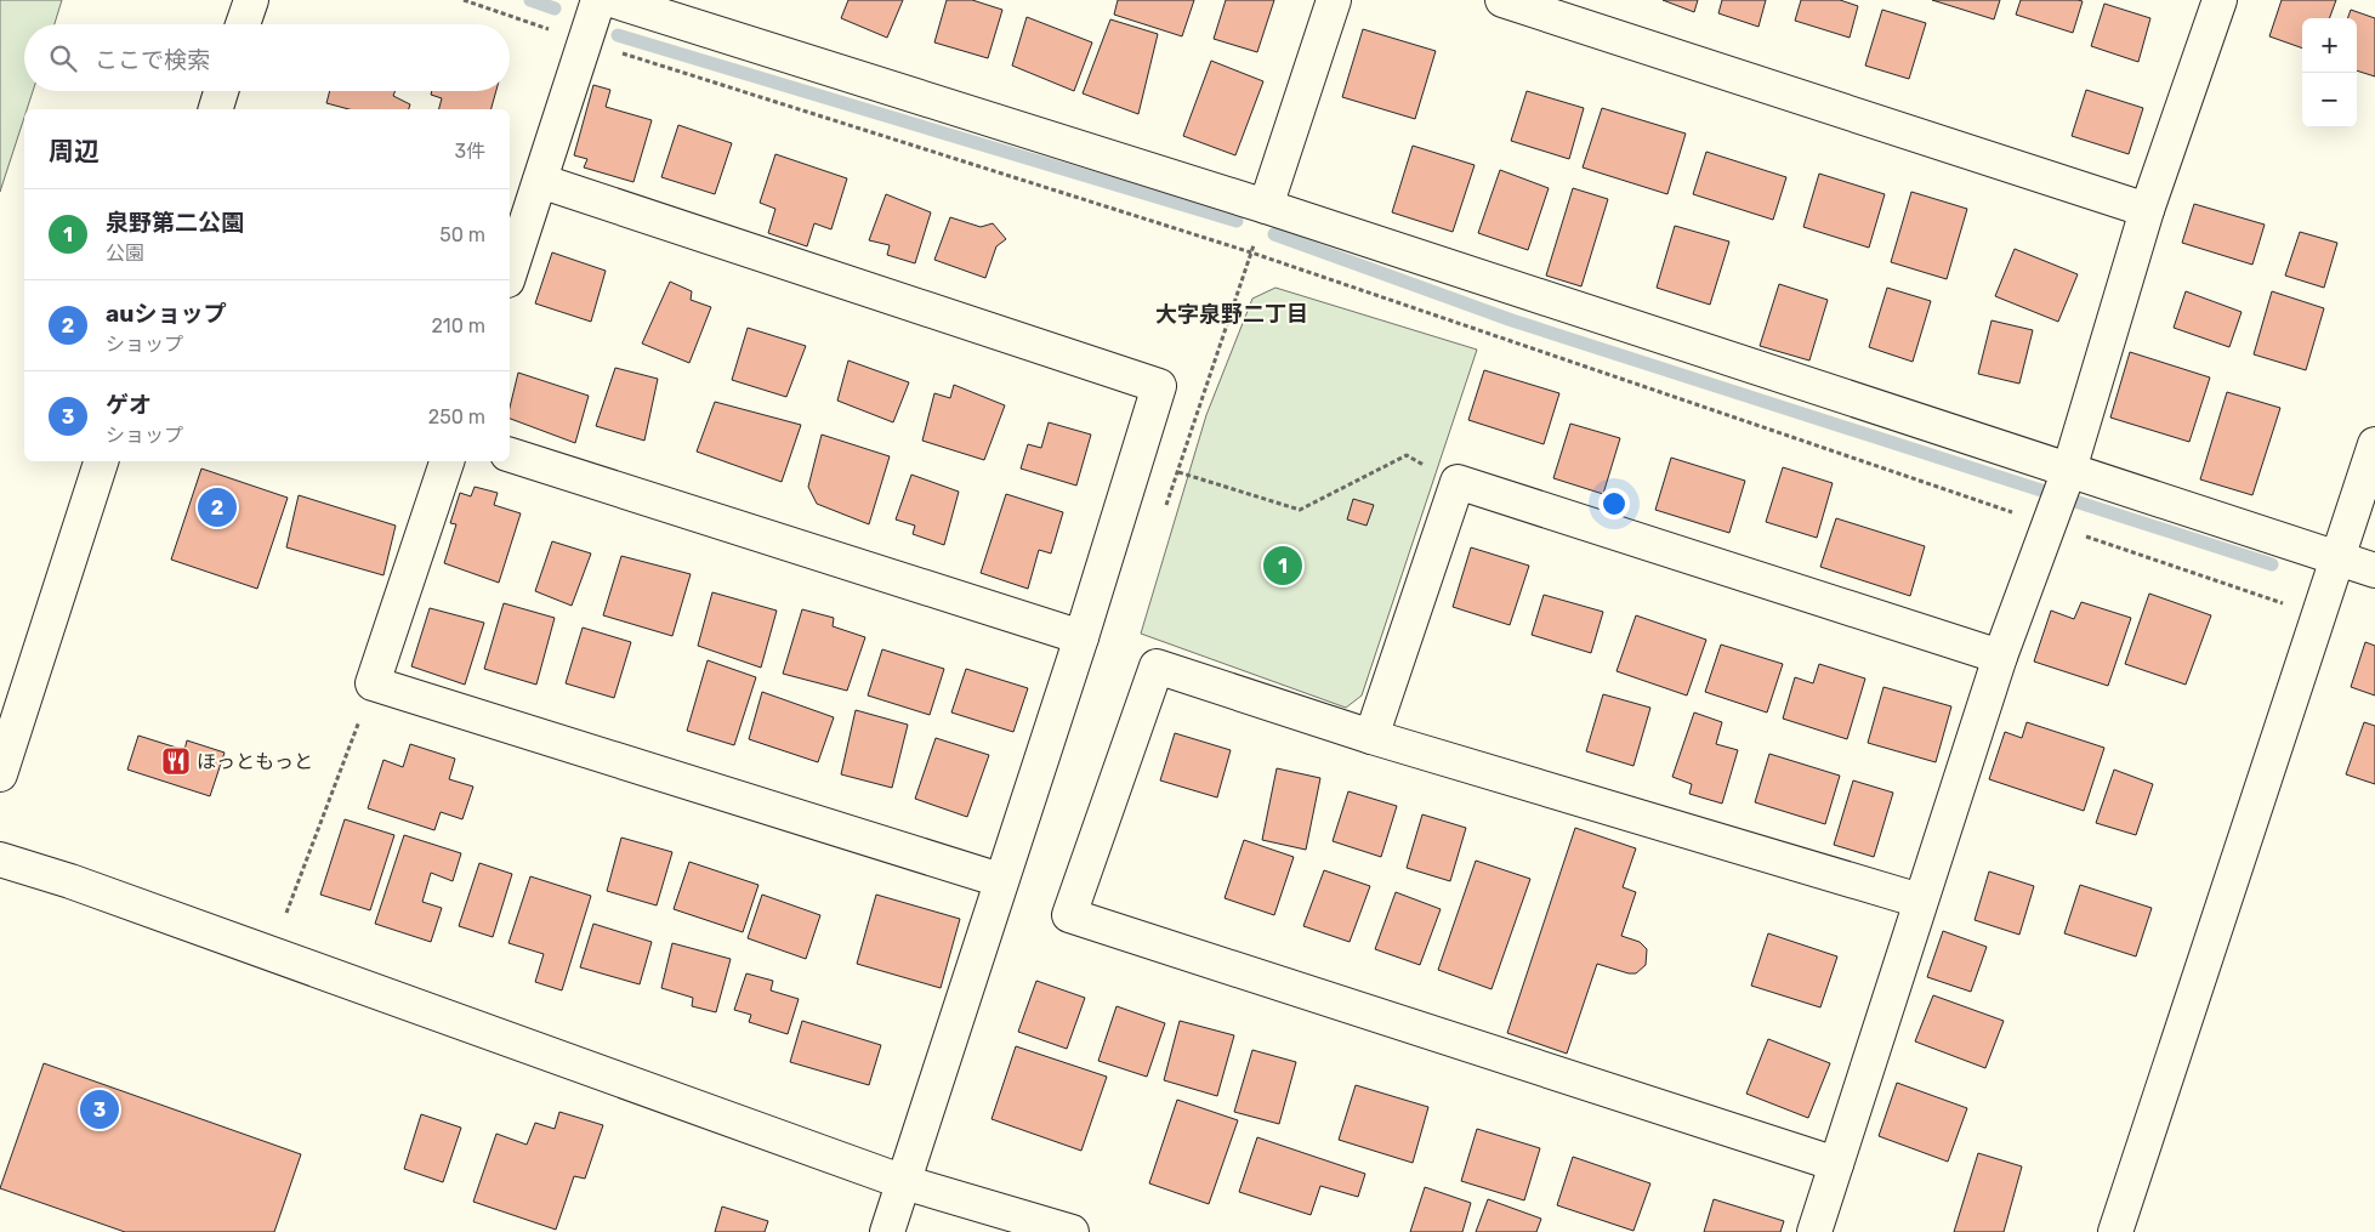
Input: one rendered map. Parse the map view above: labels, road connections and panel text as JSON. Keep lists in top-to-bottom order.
{
  "districts": ["大字泉野二丁目"],
  "places": {
    "restaurant": ["ほっともっと"]
  },
  "page": {
    "map_buttons": ["+", "−"],
    "search": "ここで検索",
    "heading": ["周辺", "3件"],
    "list": [
      {
        "mark": "1",
        "name": "泉野第二公園",
        "note": "公園",
        "value": "50 m"
      },
      {
        "mark": "2",
        "name": "auショップ",
        "note": "ショップ",
        "value": "210 m"
      },
      {
        "mark": "3",
        "name": "ゲオ",
        "note": "ショップ",
        "value": "250 m"
      }
    ],
    "pins": ["2", "1", "3"]
  }
}
